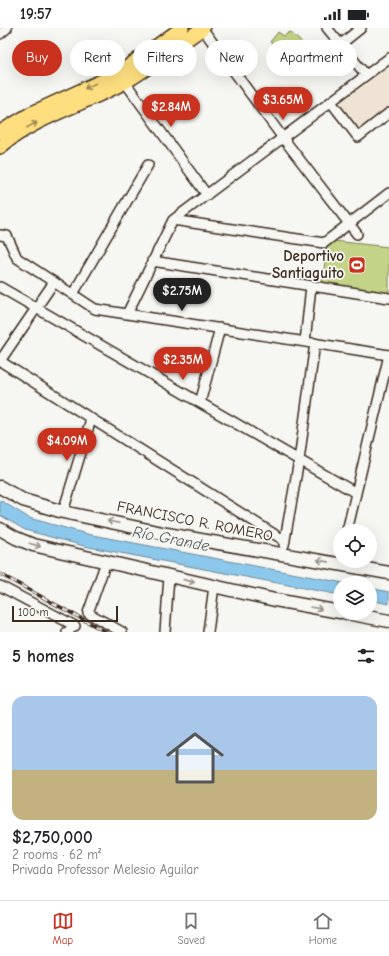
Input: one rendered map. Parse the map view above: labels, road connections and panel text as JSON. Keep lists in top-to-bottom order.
{
  "streets": {
    "main road": ["FRANCISCO R. ROMERO"]
  },
  "water": ["Río Grande"],
  "places": {
    "sports": ["Deportivo Santiaguito"]
  },
  "scale_bar": "100 m",
  "page": {
    "status": "19:57",
    "chip": [
      "Buy",
      "Rent",
      "Filters",
      "New",
      "Apartment"
    ],
    "price": [
      "$3.65M",
      "$2.84M",
      "$2.75M",
      "$2.35M",
      "$4.09M"
    ],
    "scale": "100 m",
    "heading": "5 homes",
    "list": [
      {
        "name": "$2,750,000",
        "note": "2 rooms · 62 m² · Privada Professor Melesio Aguilar"
      }
    ],
    "tabs": ["Map", "Saved", "Home"]
  }
}
